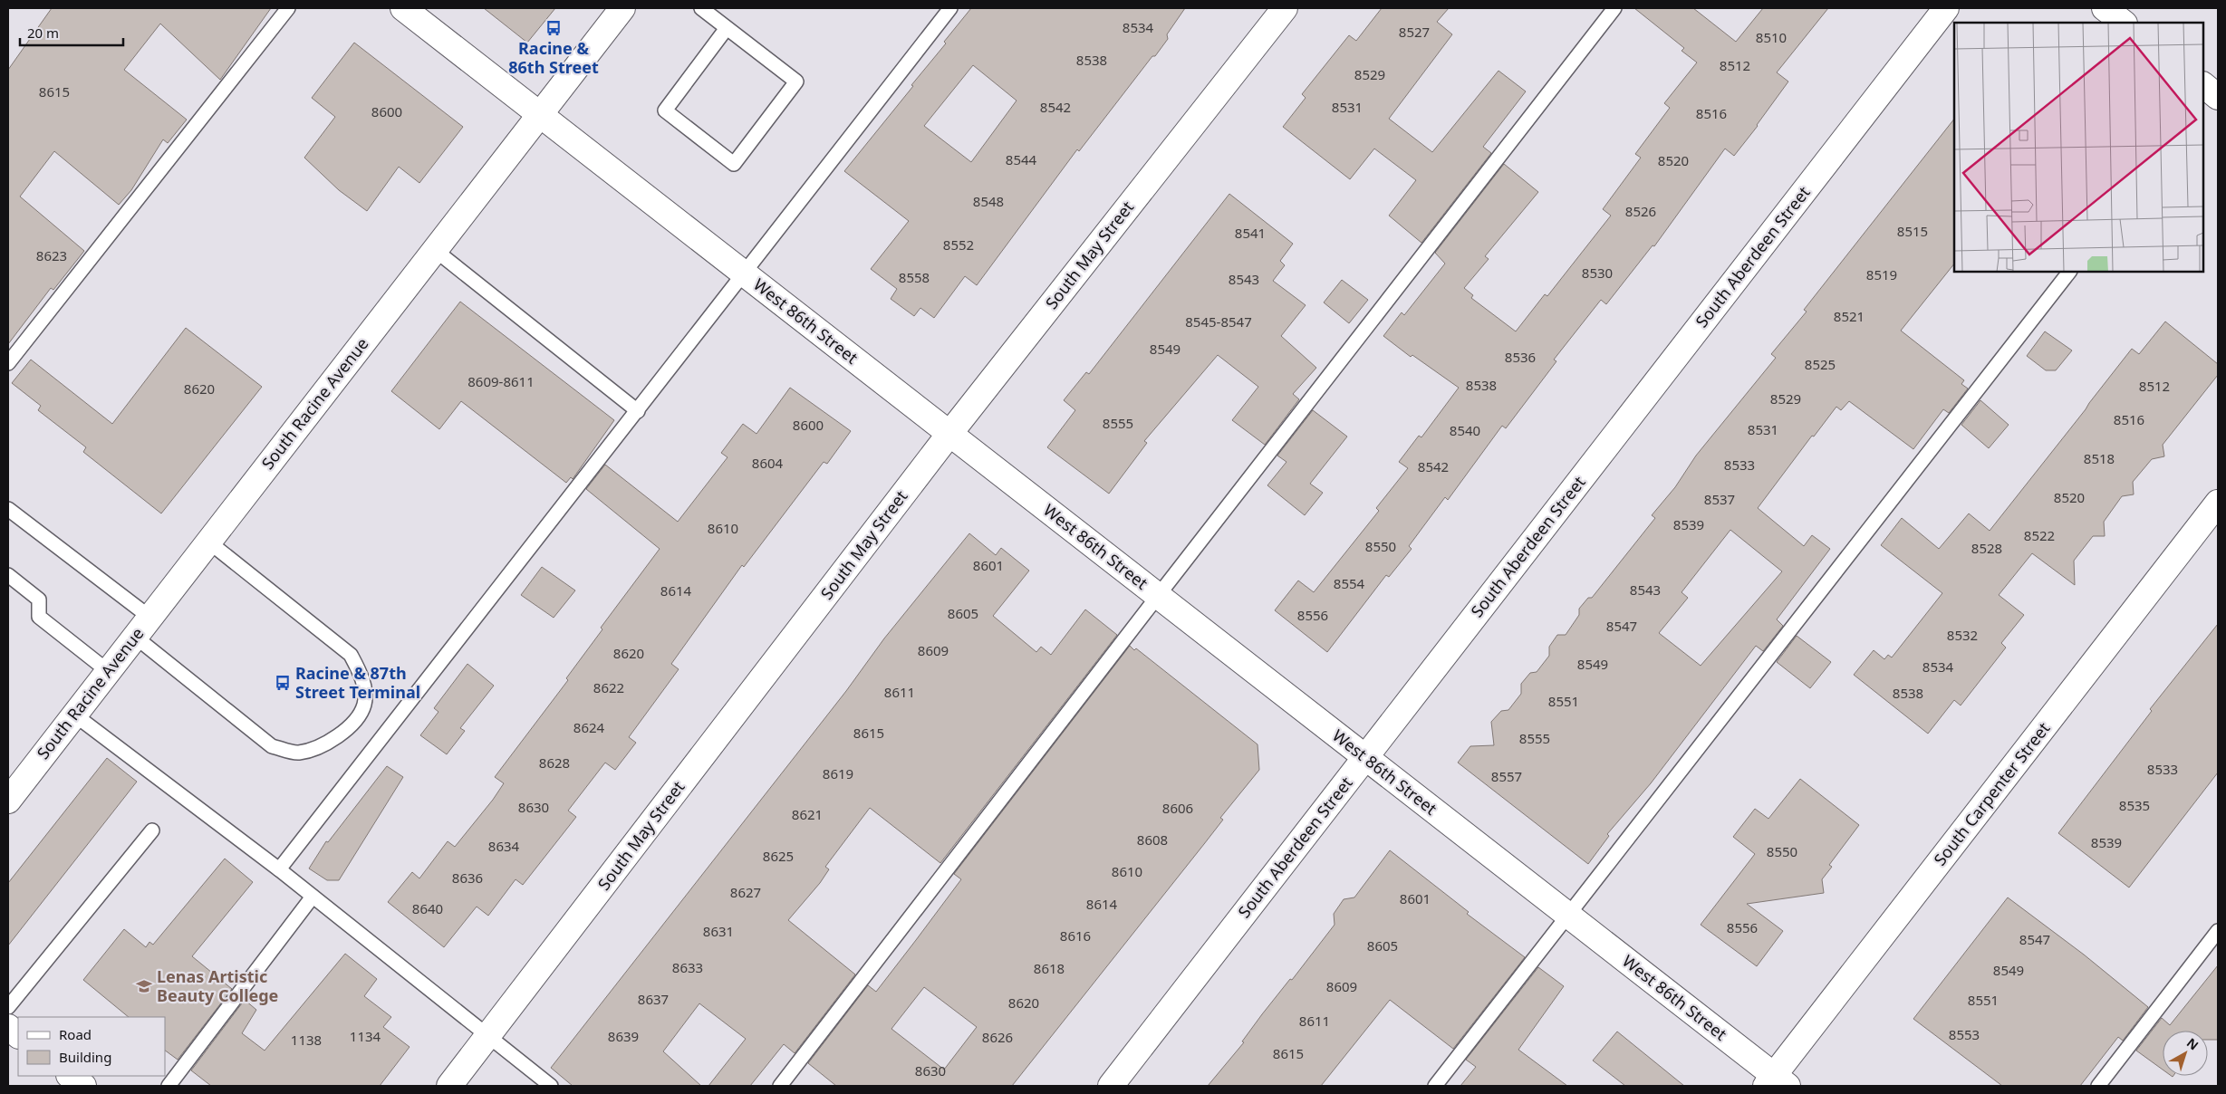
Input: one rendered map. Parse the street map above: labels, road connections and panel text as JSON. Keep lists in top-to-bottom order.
{
  "streets": {
    "street": [
      "South May Street",
      "South Aberdeen Street",
      "West 86th Street",
      "South Racine Avenue",
      "South Carpenter Street"
    ]
  },
  "crossings": [
    ["South May Street", "West 86th Street"],
    ["South Aberdeen Street", "West 86th Street"],
    ["West 86th Street", "South Racine Avenue"],
    ["West 86th Street", "South Carpenter Street"]
  ],
  "places": {
    "bus stop": ["Racine & 86th Street", "Racine & 87th Street Terminal"],
    "school or university": ["Lenas Artistic Beauty College"]
  },
  "house_numbers": [
    "8534",
    "8527",
    "8510",
    "8538",
    "8512",
    "8529",
    "8615",
    "8542",
    "8531",
    "8600",
    "8516",
    "8544",
    "8520",
    "8548",
    "8526",
    "8515",
    "8541",
    "8552",
    "8623",
    "8530",
    "8519",
    "8558",
    "8543",
    "8521",
    "8545-8547",
    "8549",
    "8536",
    "8525",
    "8609-8611",
    "8538",
    "8512",
    "8620",
    "8529",
    "8516",
    "8555",
    "8600",
    "8531",
    "8540",
    "8518",
    "8604",
    "8533",
    "8542",
    "8520",
    "8537",
    "8539",
    "8610",
    "8522",
    "8550",
    "8528",
    "8601",
    "8554",
    "8543",
    "8614",
    "8605",
    "8556",
    "8547",
    "8532",
    "8609",
    "8620",
    "8549",
    "8534",
    "8622",
    "8611",
    "8538",
    "8551",
    "8624",
    "8615",
    "8555",
    "8628",
    "8533",
    "8619",
    "8557",
    "8535",
    "8630",
    "8606",
    "8621",
    "8608",
    "8539",
    "8634",
    "8550",
    "8625",
    "8610",
    "8636",
    "8627",
    "8601",
    "8614",
    "8640",
    "8556",
    "8631",
    "8616",
    "8547",
    "8605",
    "8633",
    "8618",
    "8549",
    "8609",
    "8637",
    "8551",
    "8620",
    "8611",
    "8553",
    "1134",
    "8639",
    "8626",
    "1138",
    "8615",
    "8630"
  ],
  "legend": ["Road", "Building"],
  "scale_bar": "20 m",
  "north": "top right"
}
